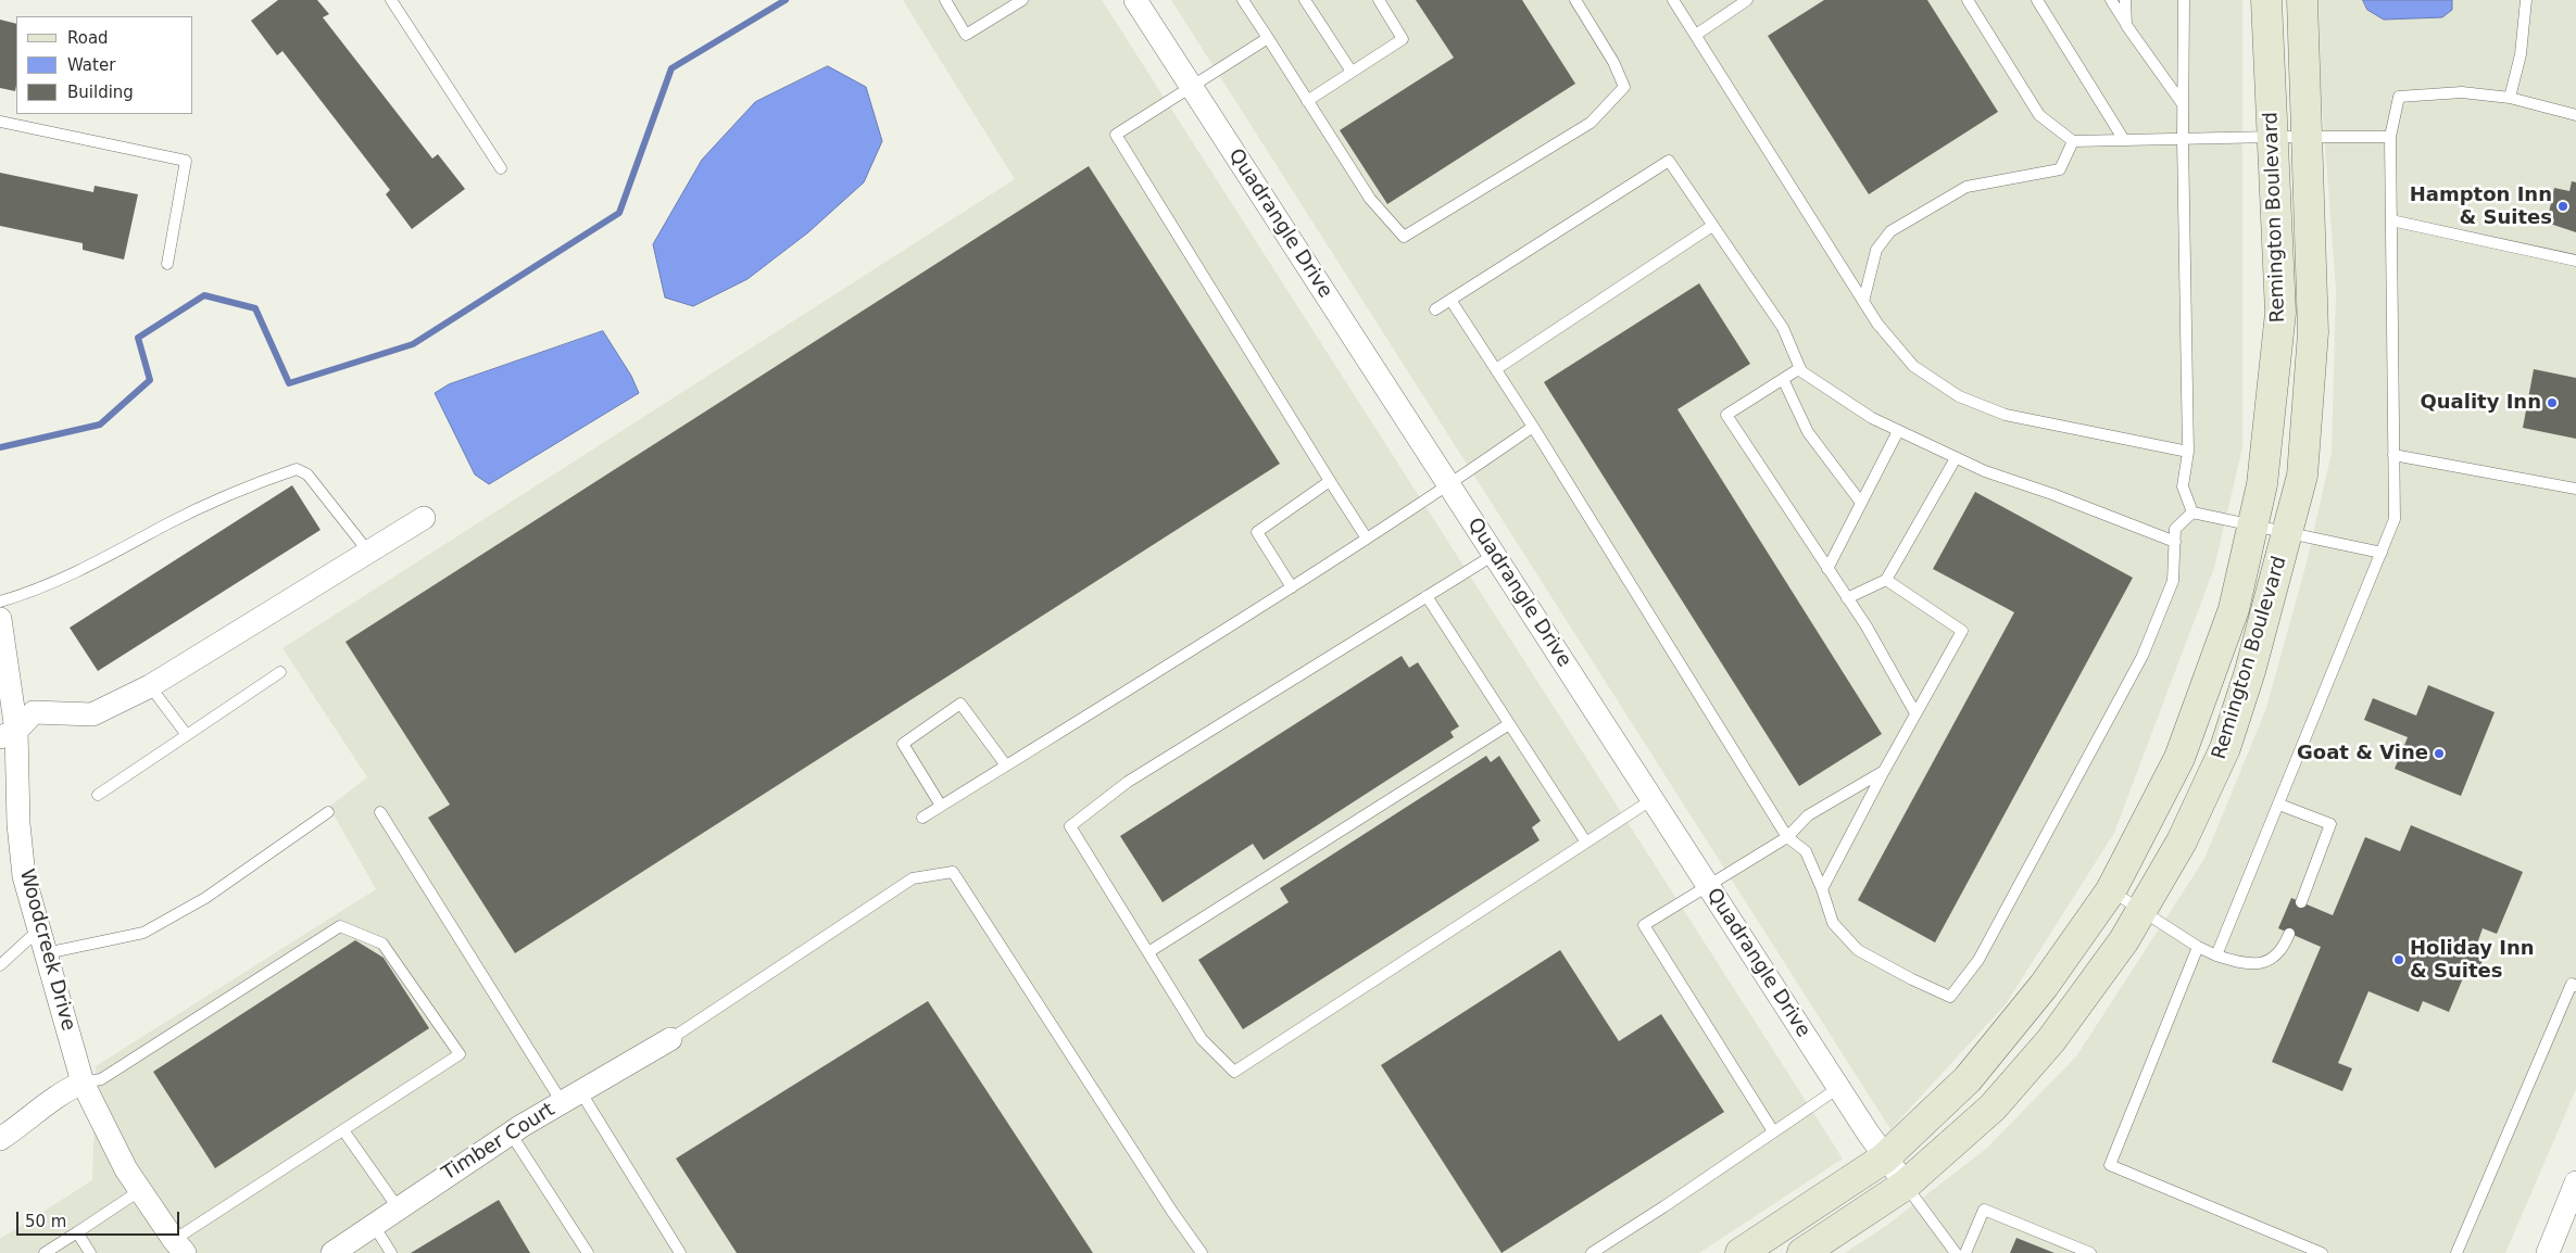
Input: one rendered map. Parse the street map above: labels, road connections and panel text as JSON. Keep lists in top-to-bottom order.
{
  "streets": {
    "street": [
      "Remington Boulevard",
      "Quadrangle Drive",
      "Woodcreek Drive",
      "Timber Court"
    ]
  },
  "crossings": [
    ["Remington Boulevard", "Quadrangle Drive"]
  ],
  "places": [
    "Hampton Inn & Suites",
    "Quality Inn",
    "Goat & Vine",
    "Holiday Inn & Suites"
  ],
  "legend": ["Road", "Water", "Building"],
  "scale_bar": "50 m"
}
